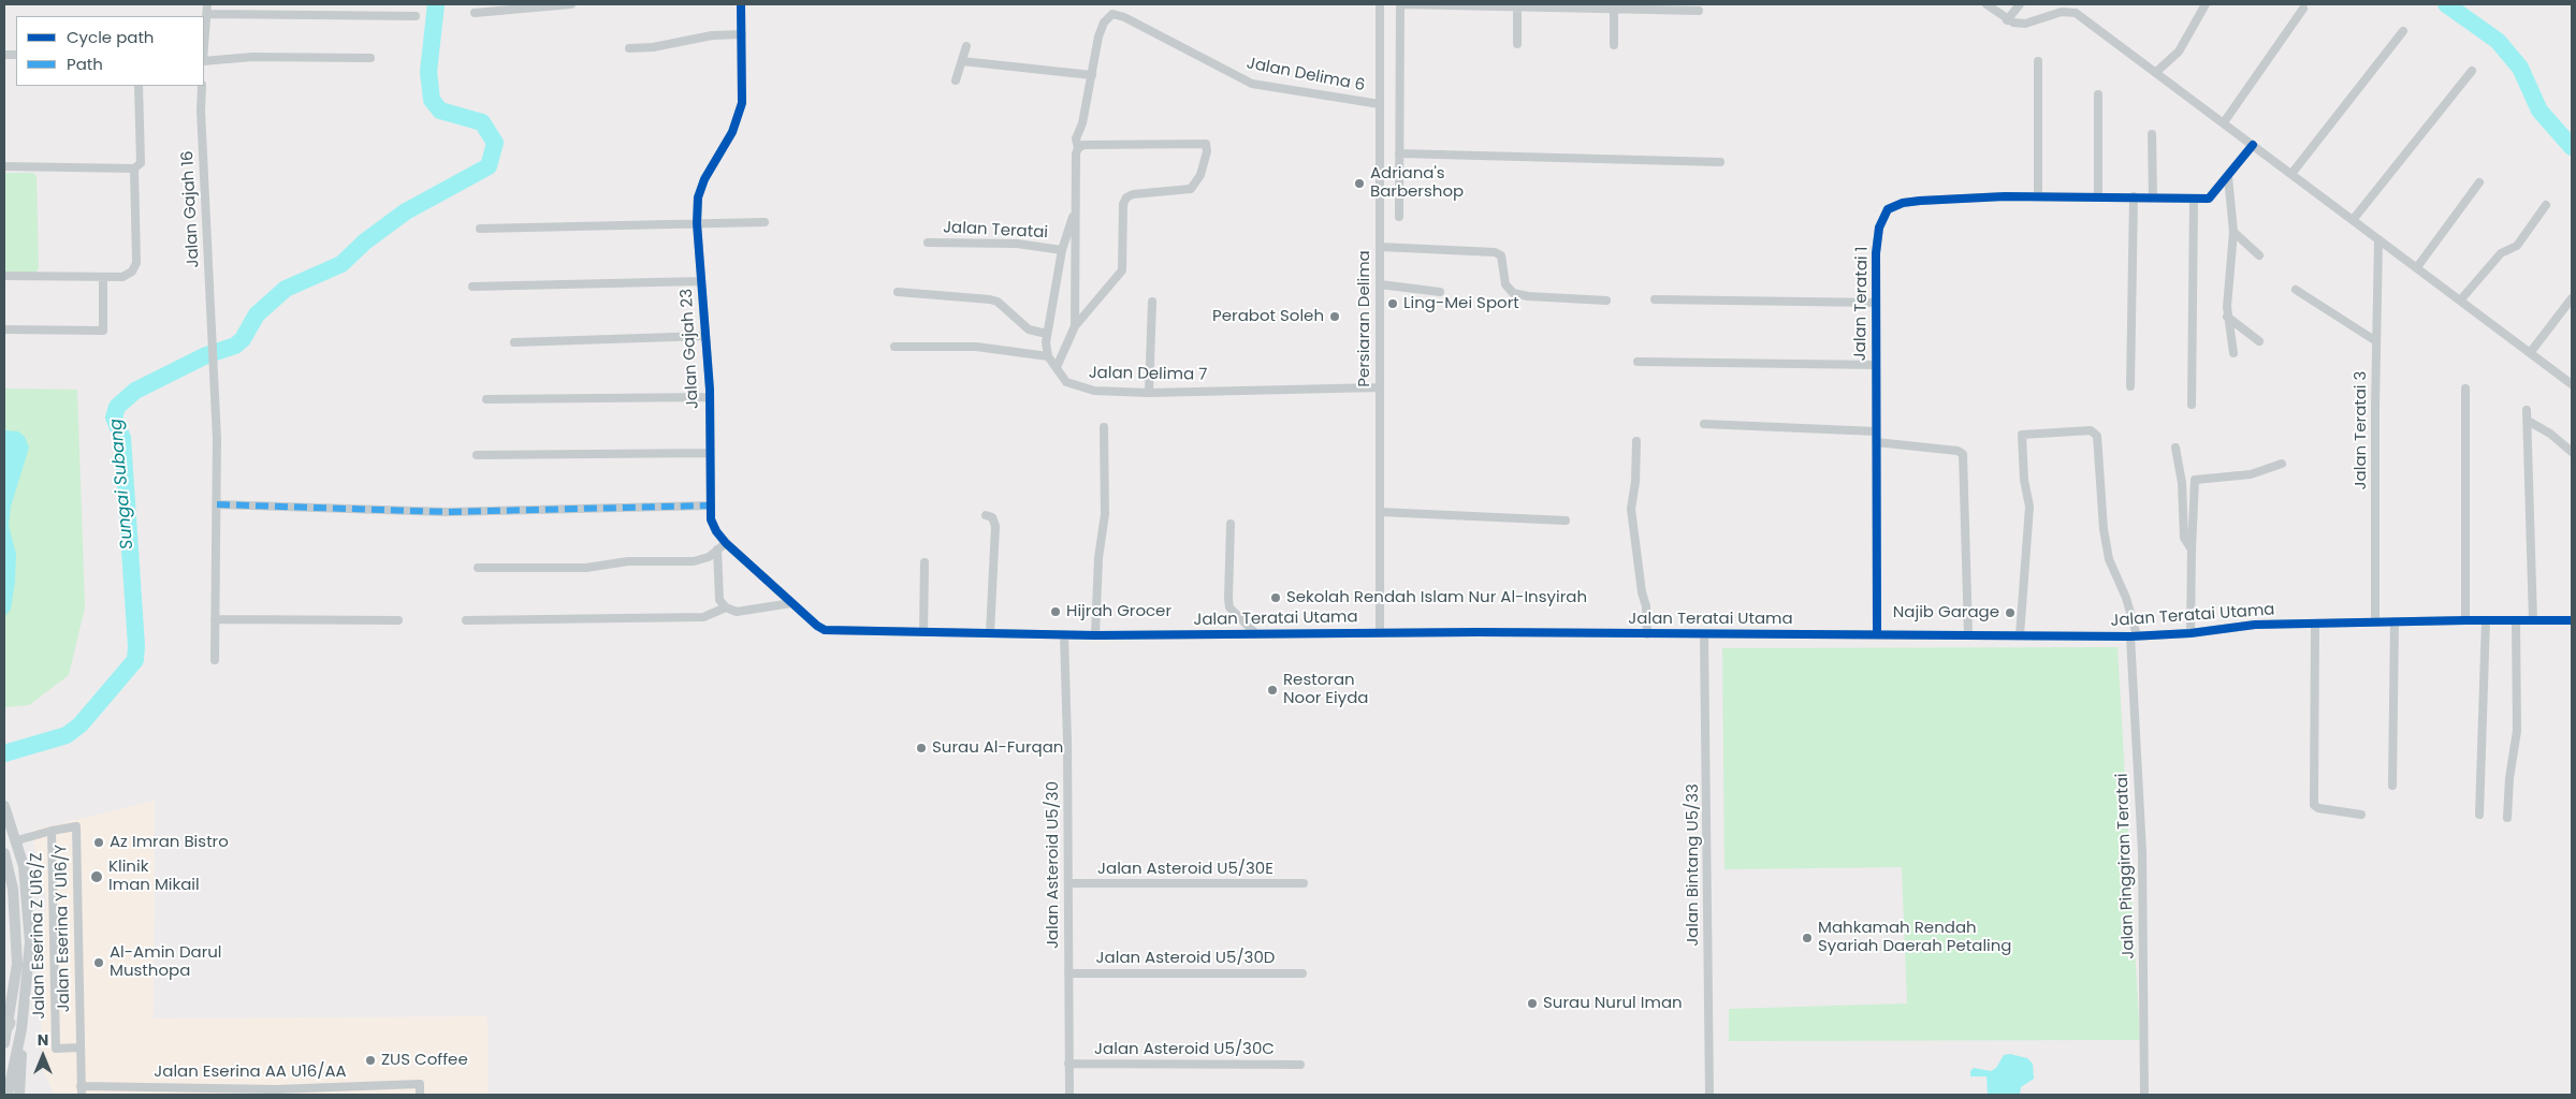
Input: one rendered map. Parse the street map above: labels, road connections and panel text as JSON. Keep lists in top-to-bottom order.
{
  "streets": {
    "street": [
      "Jalan Delima 6",
      "Jalan Gajah 16",
      "Jalan Teratai",
      "Jalan Teratai 1",
      "Persiaran Delima",
      "Jalan Gajah 23",
      "Jalan Delima 7",
      "Jalan Teratai 3",
      "Jalan Teratai Utama",
      "Jalan Asteroid U5/30",
      "Jalan Bintang U5/33",
      "Jalan Pinggiran Teratai",
      "Jalan Asteroid U5/30E",
      "Jalan Eserina Y U16/Y",
      "Jalan Eserina Z U16/Z",
      "Jalan Asteroid U5/30D",
      "Jalan Asteroid U5/30C",
      "Jalan Eserina AA U16/AA"
    ]
  },
  "crossings": [
    ["Jalan Delima 6", "Persiaran Delima"],
    ["Jalan Teratai 1", "Jalan Teratai Utama"],
    ["Persiaran Delima", "Jalan Delima 7"],
    ["Persiaran Delima", "Jalan Teratai Utama"],
    ["Jalan Gajah 23", "Jalan Teratai Utama"],
    ["Jalan Teratai 3", "Jalan Teratai Utama"],
    ["Jalan Teratai Utama", "Jalan Asteroid U5/30"],
    ["Jalan Teratai Utama", "Jalan Bintang U5/33"],
    ["Jalan Teratai Utama", "Jalan Pinggiran Teratai"],
    ["Jalan Asteroid U5/30", "Jalan Asteroid U5/30E"],
    ["Jalan Asteroid U5/30", "Jalan Asteroid U5/30D"],
    ["Jalan Asteroid U5/30", "Jalan Asteroid U5/30C"],
    ["Jalan Eserina Y U16/Y", "Jalan Eserina Z U16/Z"],
    ["Jalan Eserina Y U16/Y", "Jalan Eserina AA U16/AA"]
  ],
  "water": ["Sungai Subang"],
  "places": [
    "Adriana's Barbershop",
    "Ling-Mei Sport",
    "Perabot Soleh",
    "Sekolah Rendah Islam Nur Al-Insyirah",
    "Hijrah Grocer",
    "Najib Garage",
    "Restoran Noor Eiyda",
    "Surau Al-Furqan",
    "Az Imran Bistro",
    "Klinik Iman Mikail",
    "Mahkamah Rendah Syariah Daerah Petaling",
    "Al-Amin Darul Musthopa",
    "Surau Nurul Iman",
    "ZUS Coffee"
  ],
  "legend": ["Cycle path", "Path"],
  "north": "top"
}
